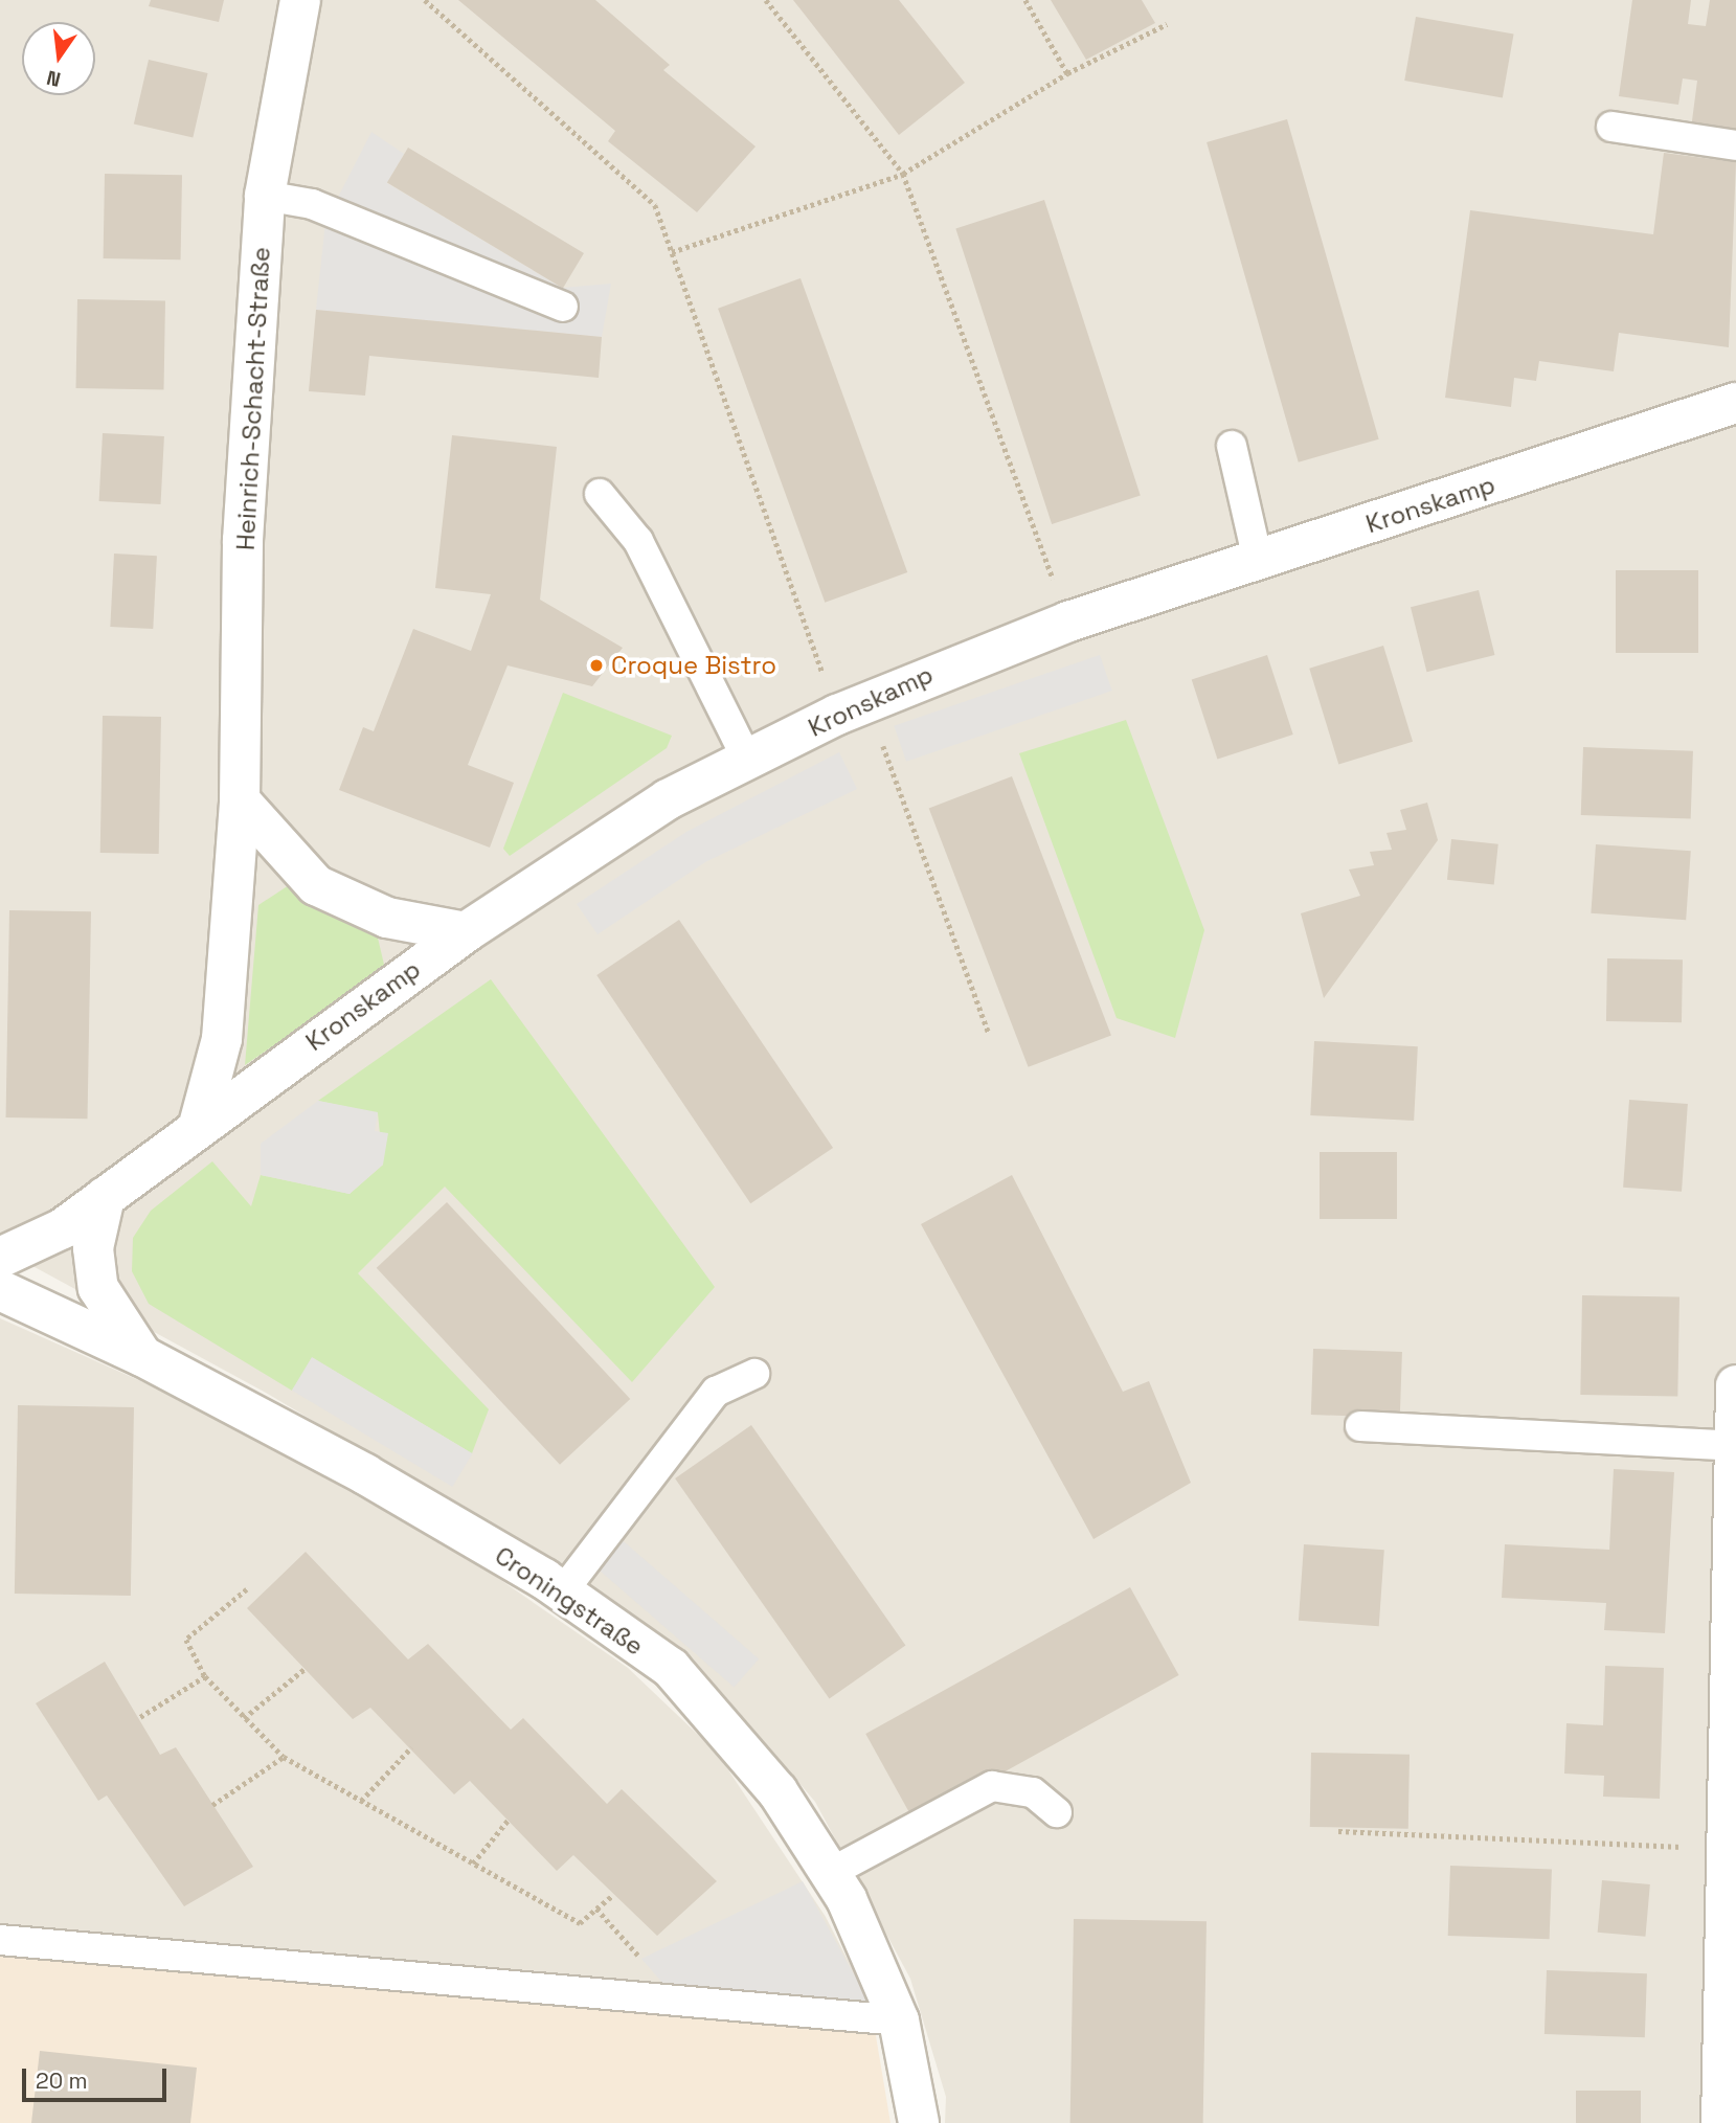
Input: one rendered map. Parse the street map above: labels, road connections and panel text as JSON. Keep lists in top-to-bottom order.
{
  "streets": {
    "street": ["Heinrich-Schacht-Straße", "Kronskamp", "Croningstraße"]
  },
  "crossings": [
    ["Heinrich-Schacht-Straße", "Kronskamp"],
    ["Kronskamp", "Croningstraße"]
  ],
  "places": ["Croque Bistro"],
  "scale_bar": "20 m",
  "north": "bottom"
}
